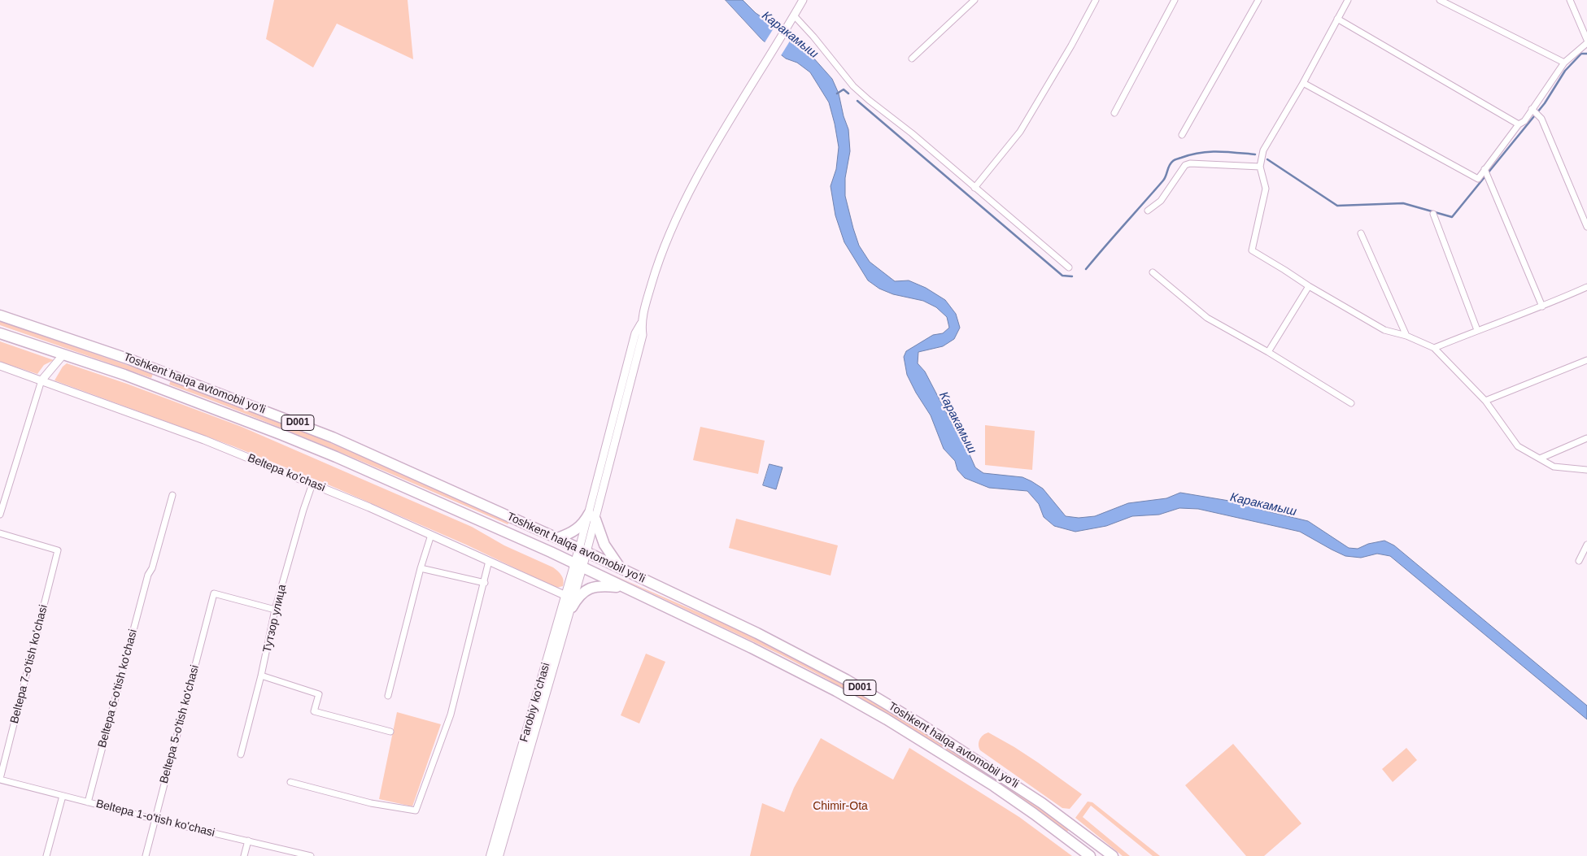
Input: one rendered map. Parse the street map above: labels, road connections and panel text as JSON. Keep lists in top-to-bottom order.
{
  "streets": {
    "highway": ["Toshkent halqa avtomobil yo'li", "D001"],
    "main road": ["Farobiy ko'chasi"],
    "street": [
      "Beltepa ko'chasi",
      "Тутзор улица",
      "Beltepa 7-o'tish ko'chasi",
      "Beltepa 6-o'tish ko'chasi",
      "Beltepa 5-o'tish ko'chasi",
      "Beltepa 1-o'tish ko'chasi"
    ]
  },
  "crossings": [
    ["Toshkent halqa avtomobil yo'li", "Farobiy ko'chasi"],
    ["Beltepa ko'chasi", "Тутзор улица"],
    ["Beltepa ko'chasi", "Farobiy ko'chasi"],
    ["Тутзор улица", "Beltepa 5-o'tish ko'chasi"],
    ["Beltepa 7-o'tish ko'chasi", "Beltepa 1-o'tish ko'chasi"],
    ["Beltepa 6-o'tish ko'chasi", "Beltepa 1-o'tish ko'chasi"],
    ["Beltepa 5-o'tish ko'chasi", "Beltepa 1-o'tish ko'chasi"]
  ],
  "water": ["Каракамыш"],
  "parks": ["Chimir-Ota"]
}
